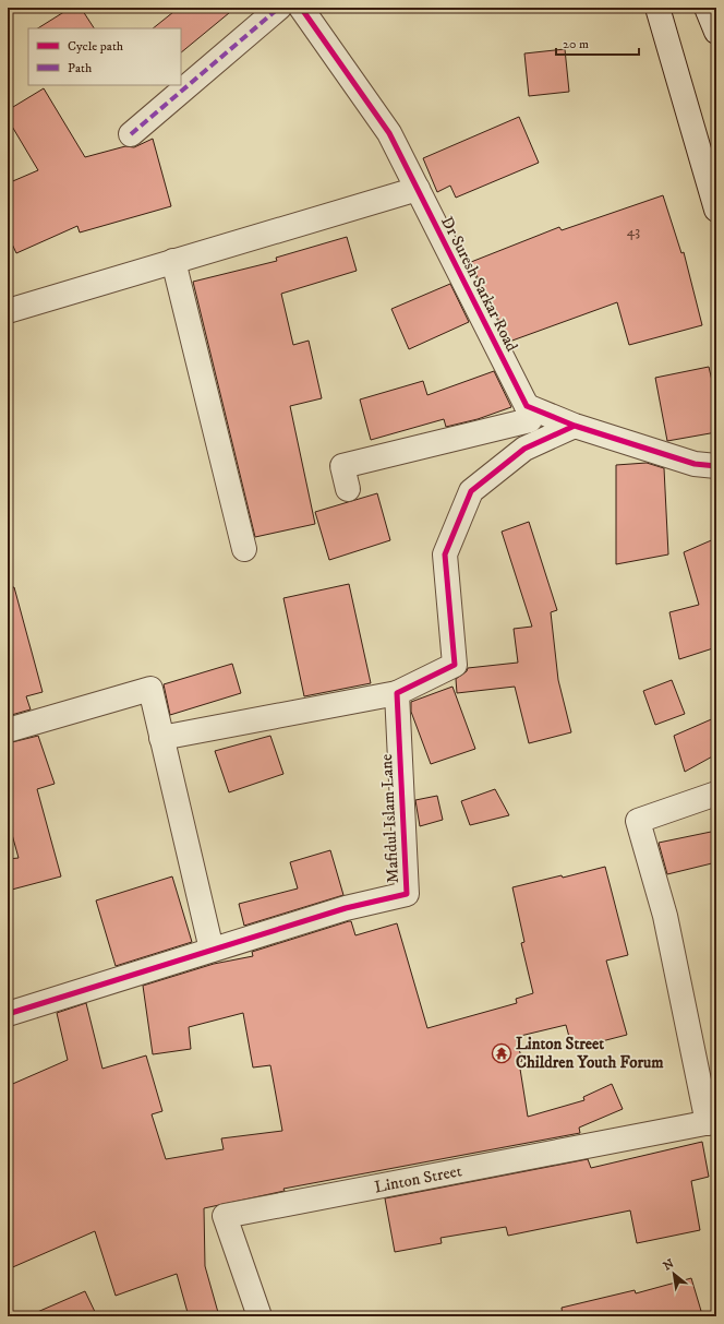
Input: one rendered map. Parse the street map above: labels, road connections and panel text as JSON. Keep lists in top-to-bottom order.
{
  "streets": {
    "street": ["Dr Suresh Sarkar Road", "Mafidul Islam Lane", "Linton Street"]
  },
  "places": {
    "temple": ["Linton Street Children Youth Forum"]
  },
  "house_numbers": ["43"],
  "legend": ["Cycle path", "Path"],
  "scale_bar": "20 m",
  "north": "top left"
}
